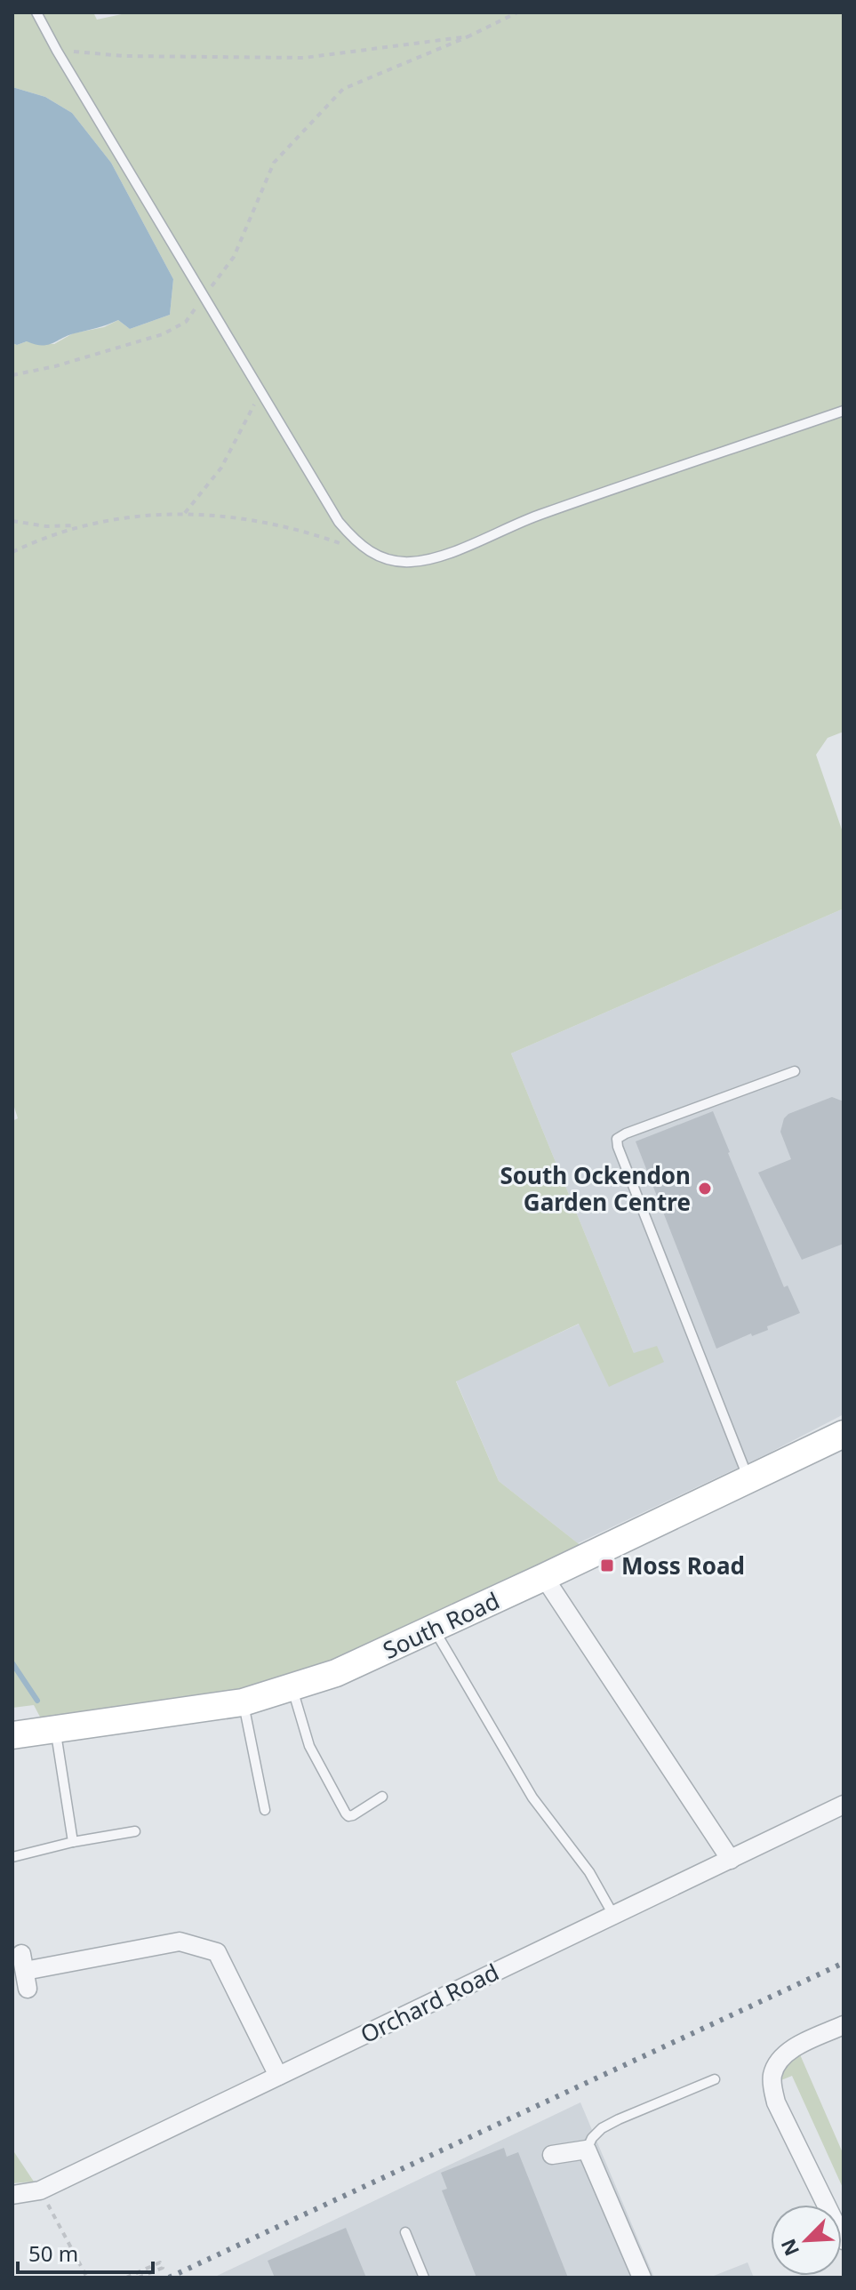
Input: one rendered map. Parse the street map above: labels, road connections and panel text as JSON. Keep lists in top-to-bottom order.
{
  "streets": {
    "main road": ["South Road"],
    "street": ["Orchard Road"]
  },
  "places": {
    "other": ["South Ockendon Garden Centre"],
    "transit": ["Moss Road"]
  },
  "scale_bar": "50 m",
  "north": "bottom left"
}
